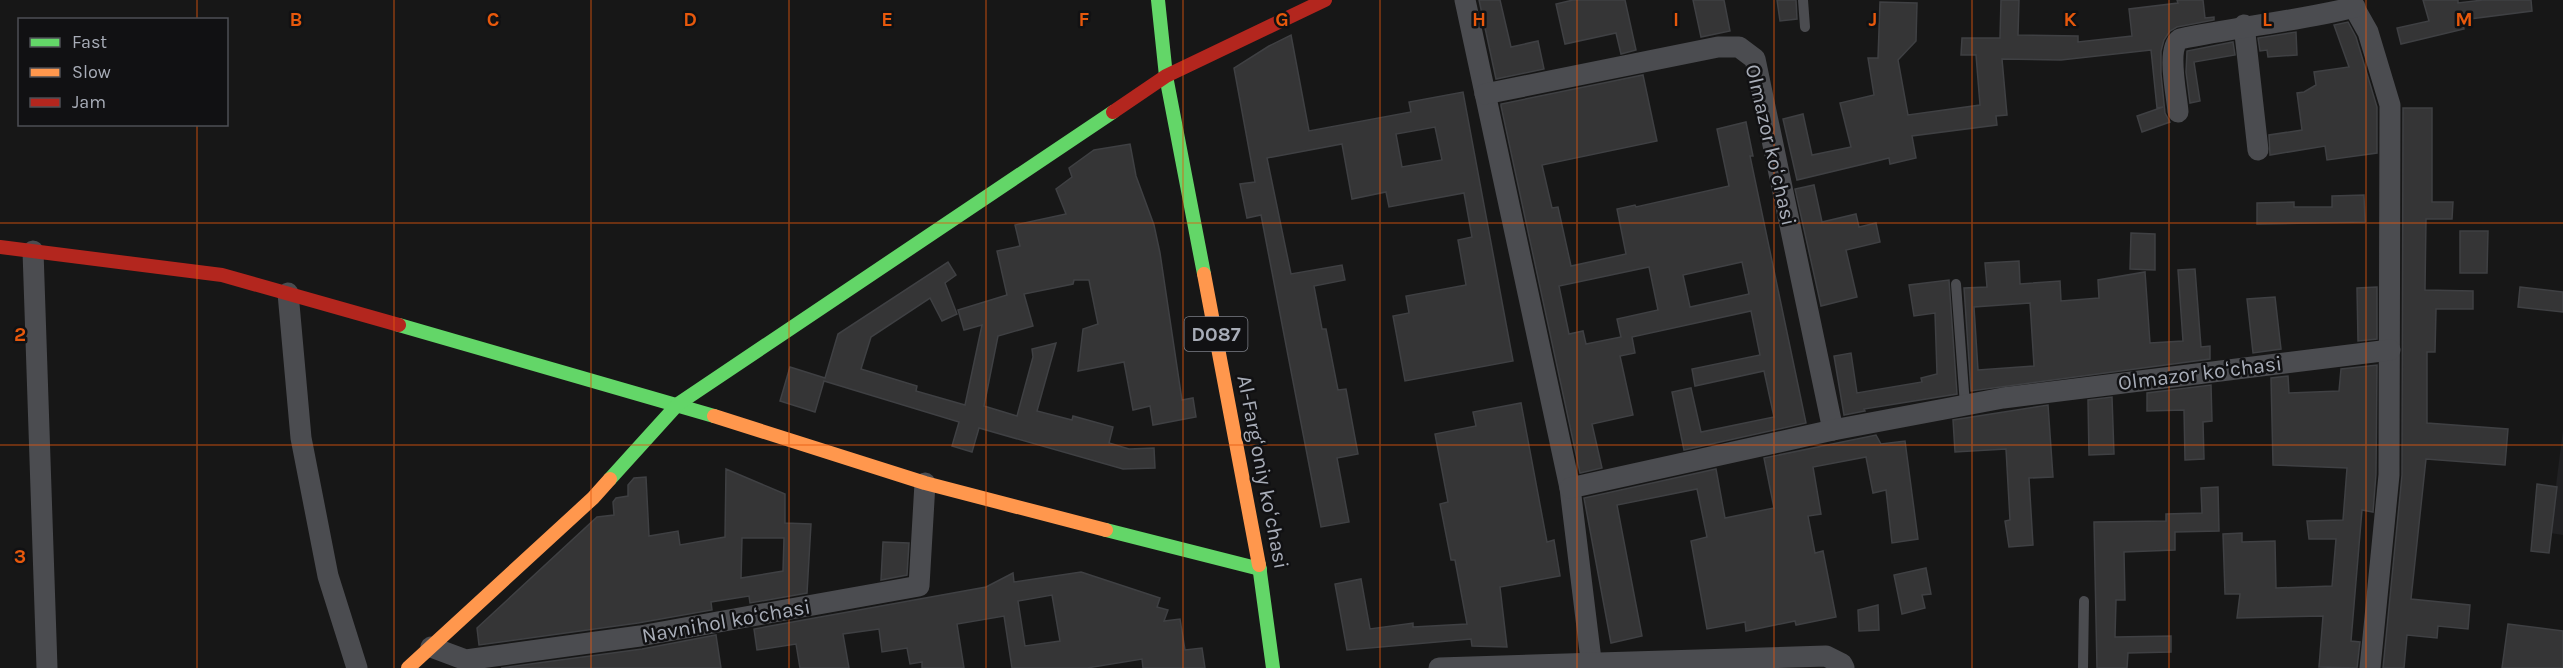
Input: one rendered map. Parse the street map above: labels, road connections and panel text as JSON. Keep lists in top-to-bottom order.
{
  "streets": {
    "main road": ["D087", "Al-Fargʻoniy koʻchasi"],
    "street": ["Olmazor koʻchasi", "Navnihol koʻchasi"]
  },
  "legend": ["Fast", "Slow", "Jam"],
  "grid": {
    "columns": [
      "B",
      "C",
      "D",
      "E",
      "F",
      "G",
      "H",
      "I",
      "J",
      "K",
      "L",
      "M"
    ],
    "rows": ["2", "3"]
  }
}
